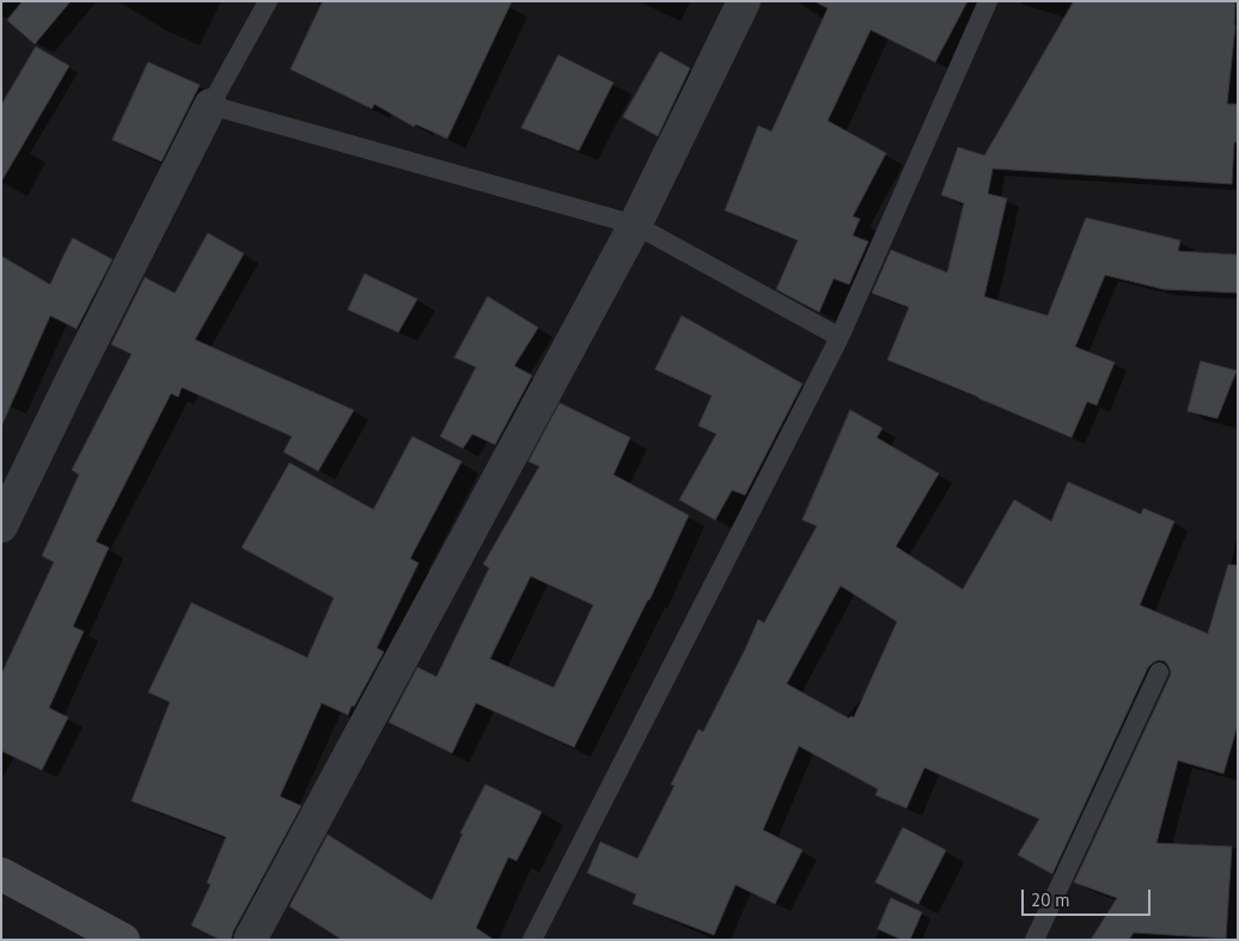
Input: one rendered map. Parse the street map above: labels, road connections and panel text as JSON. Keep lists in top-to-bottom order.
{
  "scale_bar": "20 m"
}
